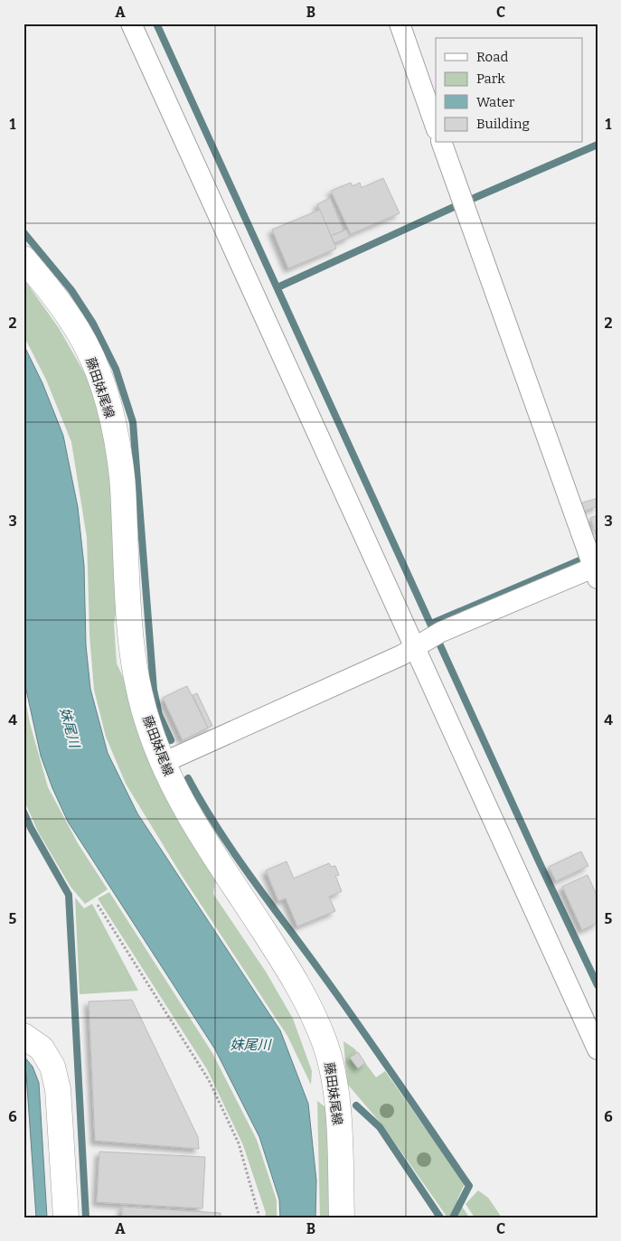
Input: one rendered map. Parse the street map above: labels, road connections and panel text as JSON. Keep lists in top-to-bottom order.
{
  "streets": {
    "main road": ["藤田妹尾線"]
  },
  "water": ["妹尾川"],
  "legend": [
    "Road",
    "Park",
    "Water",
    "Building"
  ],
  "grid": {
    "columns": ["A", "B", "C"],
    "rows": [
      "1",
      "2",
      "3",
      "4",
      "5",
      "6"
    ]
  }
}
